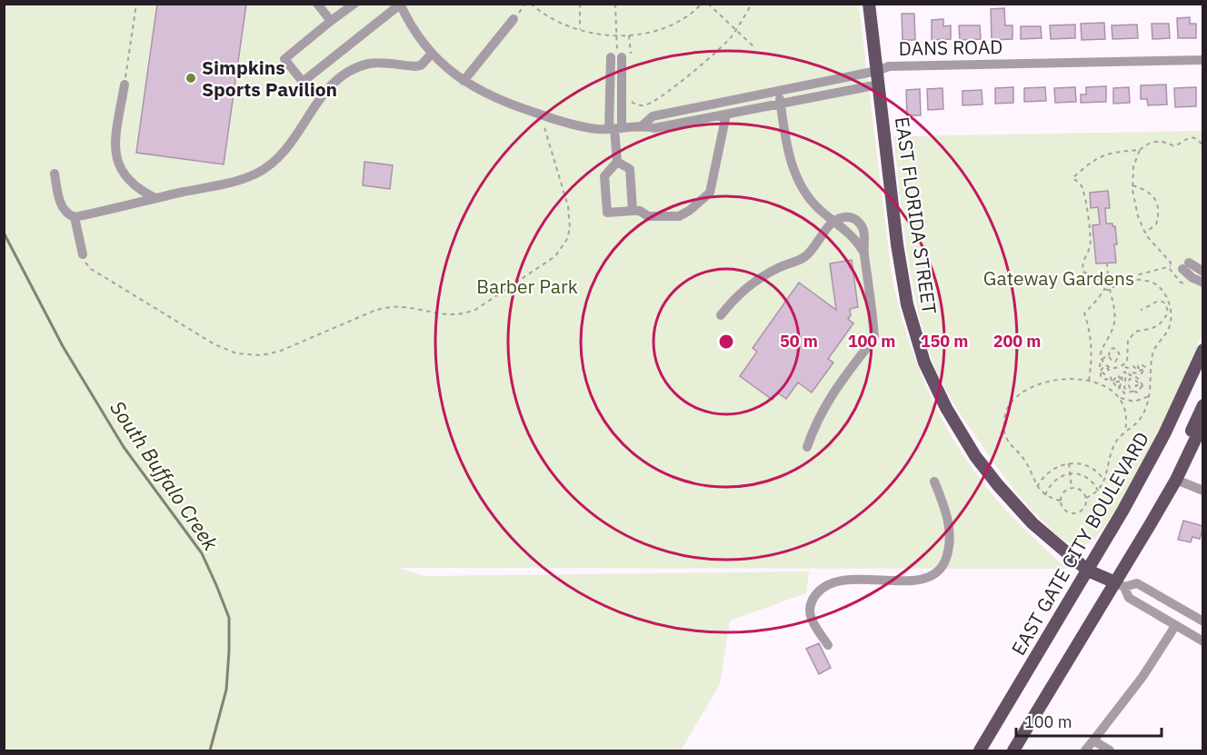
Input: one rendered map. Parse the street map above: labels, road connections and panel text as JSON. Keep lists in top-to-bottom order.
{
  "streets": {
    "main road": ["EAST FLORIDA STREET", "EAST GATE CITY BOULEVARD"],
    "street": ["DANS ROAD"]
  },
  "crossings": [
    ["DANS ROAD", "EAST FLORIDA STREET"],
    ["EAST FLORIDA STREET", "EAST GATE CITY BOULEVARD"]
  ],
  "water": ["South Buffalo Creek"],
  "parks": ["Gateway Gardens", "Barber Park"],
  "places": ["Simpkins Sports Pavilion"],
  "scale_bar": "100 m",
  "rings": [
    "50 m",
    "100 m",
    "150 m",
    "200 m"
  ]
}
